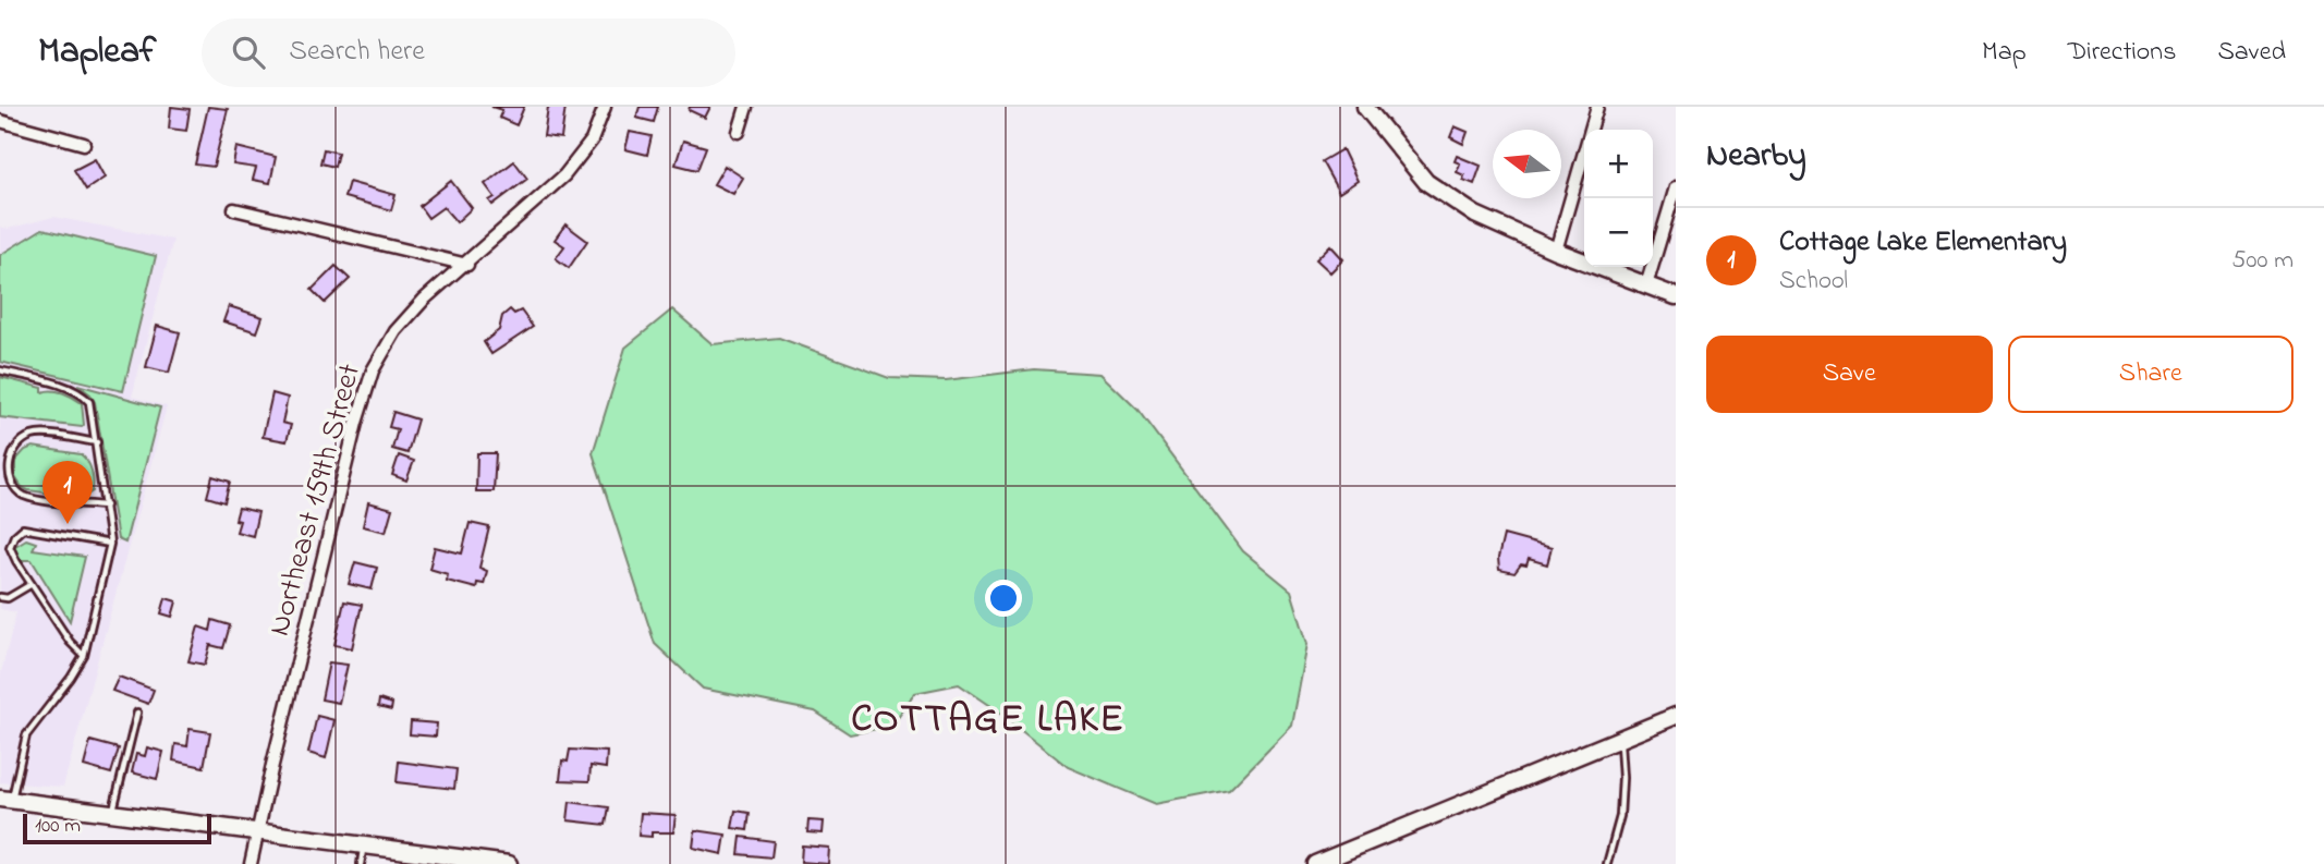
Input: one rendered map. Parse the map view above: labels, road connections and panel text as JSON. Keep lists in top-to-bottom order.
{
  "streets": {
    "street": ["Northeast 159th Street"]
  },
  "districts": ["COTTAGE LAKE"],
  "scale_bar": "100 m",
  "north": "left",
  "page": {
    "header": "Mapleaf",
    "search": "Search here",
    "nav": ["Map", "Directions", "Saved"],
    "heading": "Nearby",
    "map_buttons": ["+", "−"],
    "list": [
      {
        "mark": "1",
        "name": "Cottage Lake Elementary",
        "note": "School",
        "value": "500 m"
      }
    ],
    "buttons": ["Save", "Share"],
    "pins": "1",
    "scale": "100 m"
  }
}
